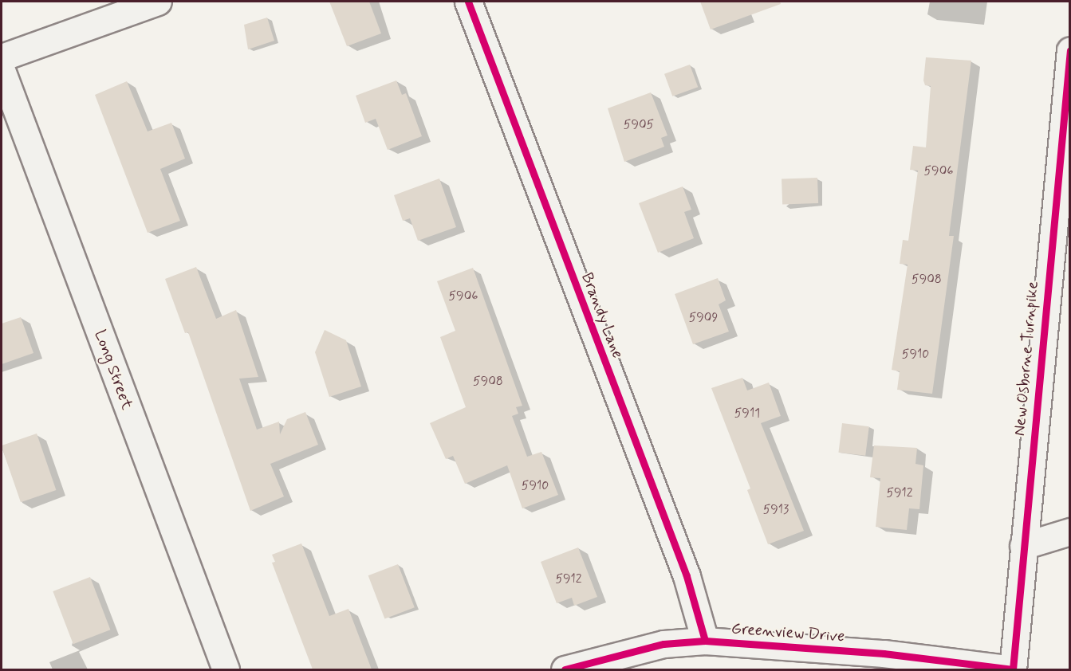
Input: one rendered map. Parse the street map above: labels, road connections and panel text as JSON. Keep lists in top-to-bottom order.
{
  "streets": {
    "street": [
      "Brandy Lane",
      "New Osborne Turnpike",
      "Long Street",
      "Greenview Drive"
    ]
  },
  "crossings": [
    ["Brandy Lane", "Greenview Drive"],
    ["New Osborne Turnpike", "Greenview Drive"]
  ],
  "house_numbers": [
    "5905",
    "5906",
    "5908",
    "5906",
    "5909",
    "5910",
    "5908",
    "5911",
    "5910",
    "5912",
    "5913",
    "5912"
  ]
}
